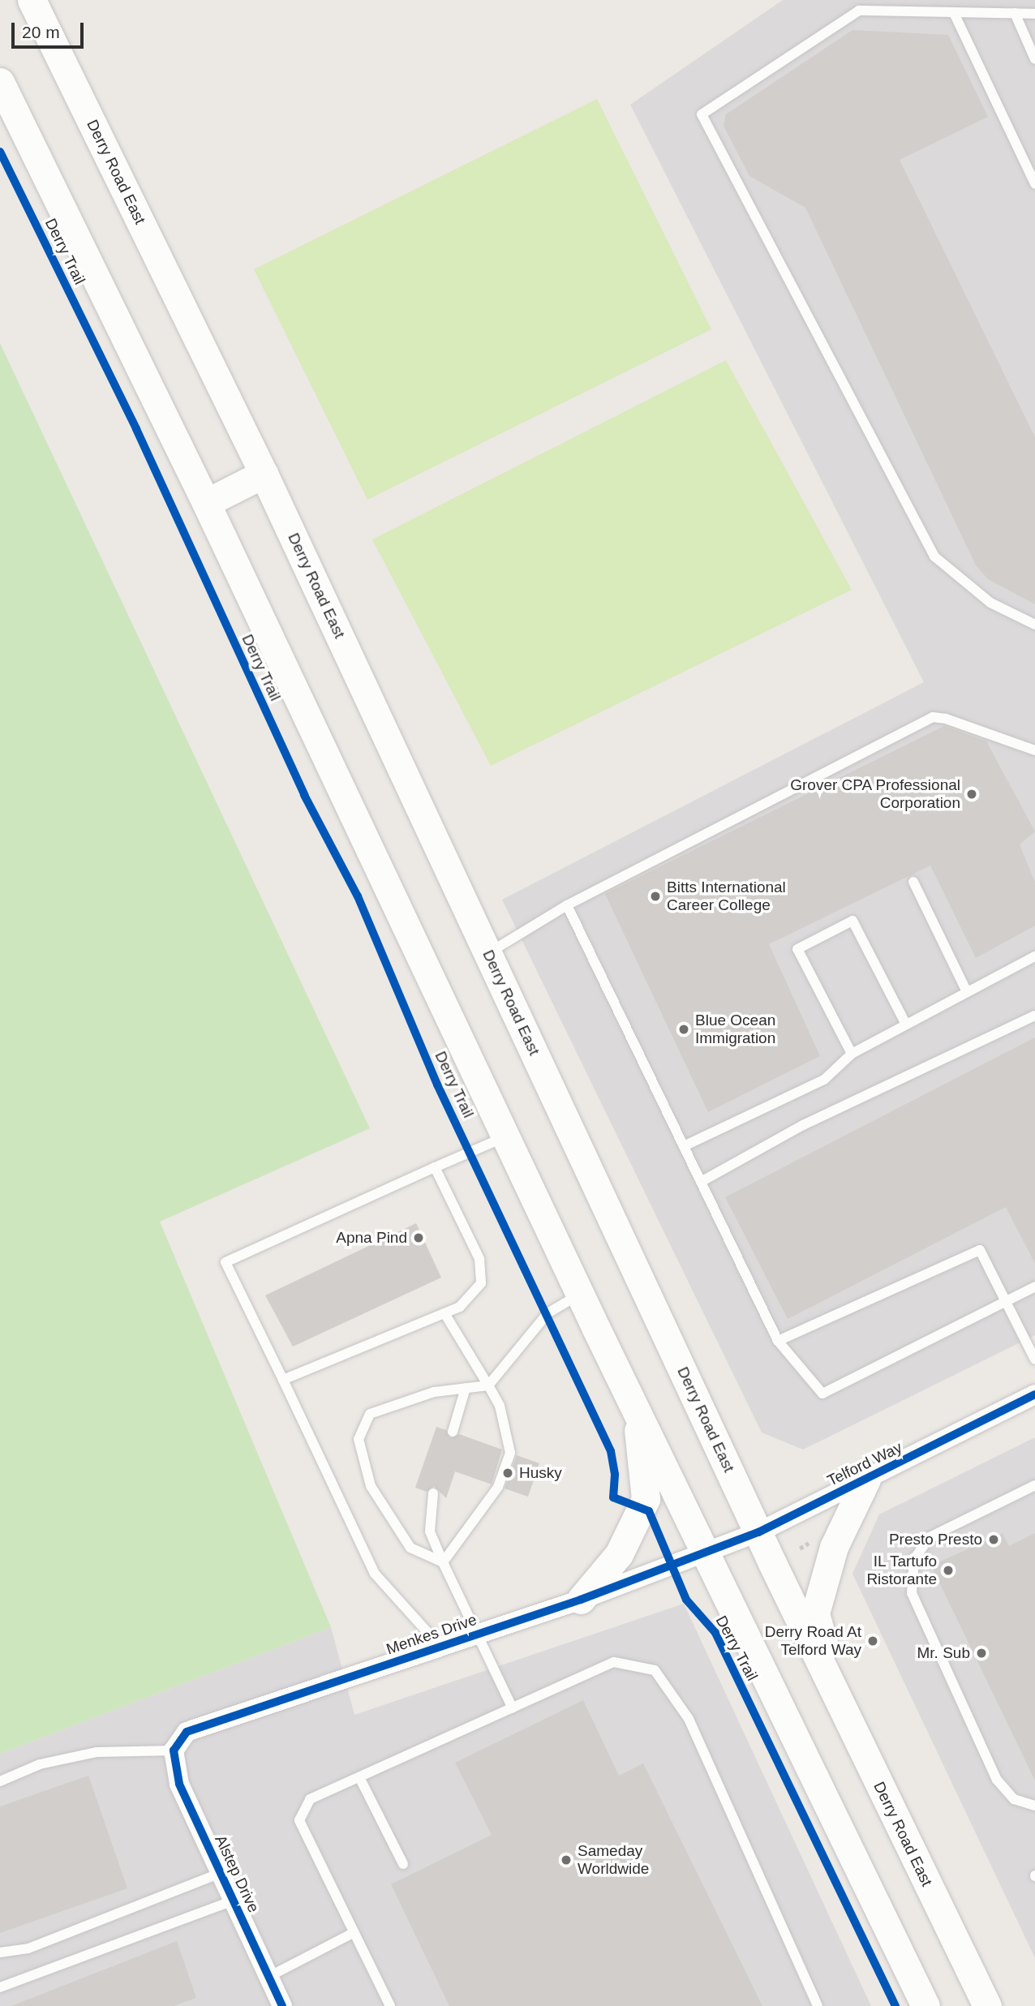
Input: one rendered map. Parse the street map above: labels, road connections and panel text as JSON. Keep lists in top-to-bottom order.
{
  "streets": {
    "main road": ["Derry Road East"],
    "street": ["Telford Way", "Menkes Drive", "Alstep Drive"],
    "cycle path": ["Derry Trail"]
  },
  "crossings": [
    ["Derry Road East", "Telford Way"],
    ["Telford Way", "Menkes Drive"],
    ["Menkes Drive", "Alstep Drive"]
  ],
  "places": [
    "Grover CPA Professional Corporation",
    "Bitts International Career College",
    "Blue Ocean Immigration",
    "Apna Pind",
    "Husky",
    "Presto Presto",
    "IL Tartufo Ristorante",
    "Derry Road At Telford Way",
    "Mr. Sub",
    "Sameday Worldwide"
  ],
  "scale_bar": "20 m"
}
